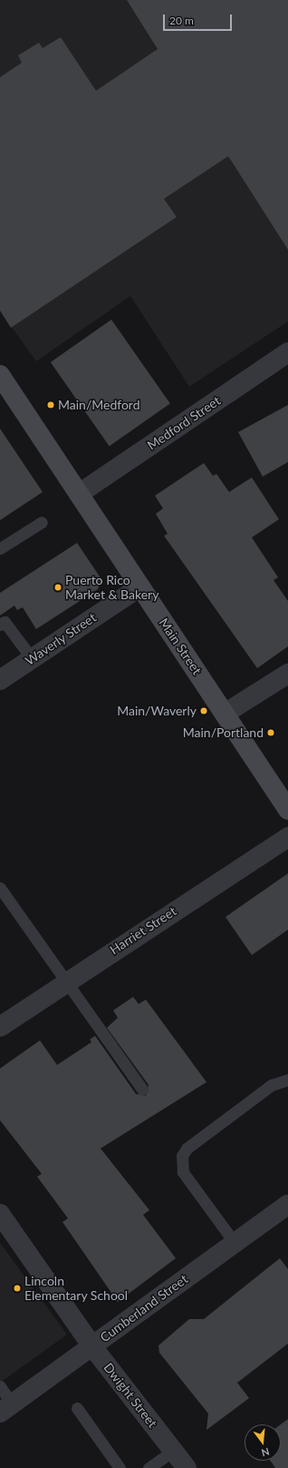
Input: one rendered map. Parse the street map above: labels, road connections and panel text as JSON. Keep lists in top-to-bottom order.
{
  "streets": {
    "main road": ["Main Street"],
    "street": [
      "Medford Street",
      "Waverly Street",
      "Harriet Street",
      "Cumberland Street",
      "Dwight Street"
    ]
  },
  "crossings": [
    ["Medford Street", "Main Street"],
    ["Waverly Street", "Main Street"],
    ["Cumberland Street", "Dwight Street"]
  ],
  "places": [
    "Main/Medford",
    "Puerto Rico Market & Bakery",
    "Main/Waverly",
    "Main/Portland",
    "Lincoln Elementary School"
  ],
  "scale_bar": "20 m",
  "north": "bottom"
}
